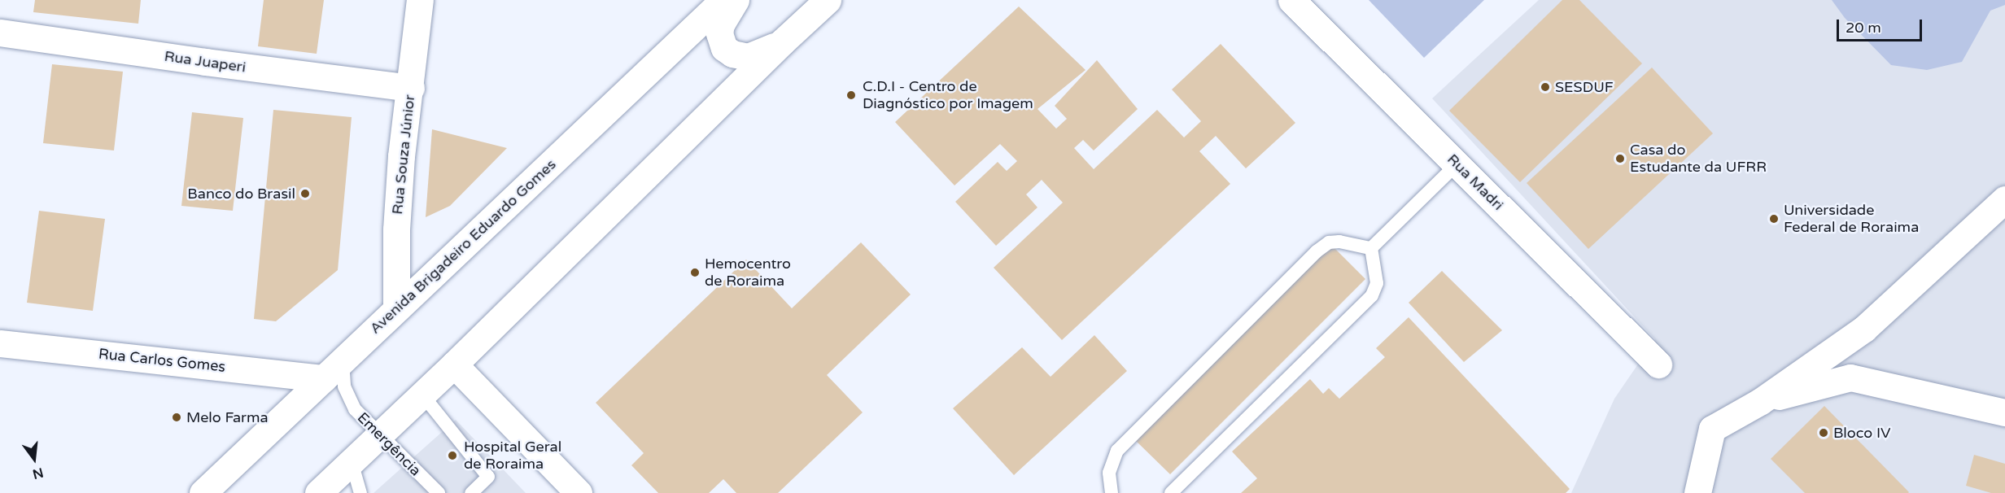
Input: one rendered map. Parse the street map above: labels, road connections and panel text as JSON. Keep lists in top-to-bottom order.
{
  "streets": {
    "street": [
      "Rua Juaperi",
      "Rua Souza Júnior",
      "Rua Madri",
      "Avenida Brigadeiro Eduardo Gomes",
      "Rua Carlos Gomes"
    ],
    "lane": ["Emergência"]
  },
  "crossings": [
    ["Rua Juaperi", "Rua Souza Júnior"],
    ["Rua Souza Júnior", "Avenida Brigadeiro Eduardo Gomes"],
    ["Avenida Brigadeiro Eduardo Gomes", "Rua Carlos Gomes"],
    ["Avenida Brigadeiro Eduardo Gomes", "Emergência"],
    ["Rua Carlos Gomes", "Emergência"]
  ],
  "places": [
    "SESDUF",
    "C.D.I - Centro de Diagnóstico por Imagem",
    "Casa do Estudante da UFRR",
    "Banco do Brasil",
    "Universidade Federal de Roraima",
    "Hemocentro de Roraima",
    "Melo Farma",
    "Bloco IV",
    "Hospital Geral de Roraima"
  ],
  "scale_bar": "20 m",
  "north": "bottom"
}
